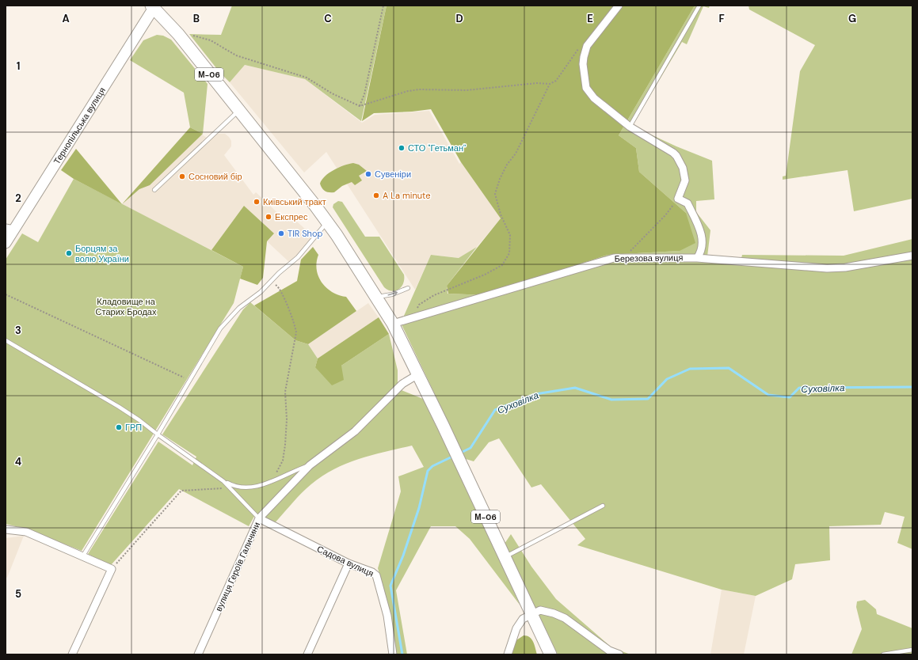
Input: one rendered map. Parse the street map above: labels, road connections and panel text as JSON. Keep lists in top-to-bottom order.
{
  "streets": {
    "highway": ["М-06"],
    "main road": ["Тернопільська вулиця"],
    "street": ["Березова вулиця", "Садова вулиця", "вулиця Героїв Галичини"]
  },
  "crossings": [
    ["М-06", "Тернопільська вулиця"],
    ["М-06", "Березова вулиця"],
    ["М-06", "вулиця Героїв Галичини"],
    ["Садова вулиця", "вулиця Героїв Галичини"]
  ],
  "water": ["Суховілка"],
  "parks": ["Кладовище на Старих Бродах"],
  "places": [
    "СТО \"Гетьман\"",
    "Сувеніри",
    "Сосновий бір",
    "A La minute",
    "Київський тракт",
    "Експрес",
    "TIR Shop",
    "Борцям за волю України",
    "ГРП"
  ],
  "grid": {
    "columns": [
      "A",
      "B",
      "C",
      "D",
      "E",
      "F",
      "G"
    ],
    "rows": [
      "1",
      "2",
      "3",
      "4",
      "5"
    ]
  }
}
